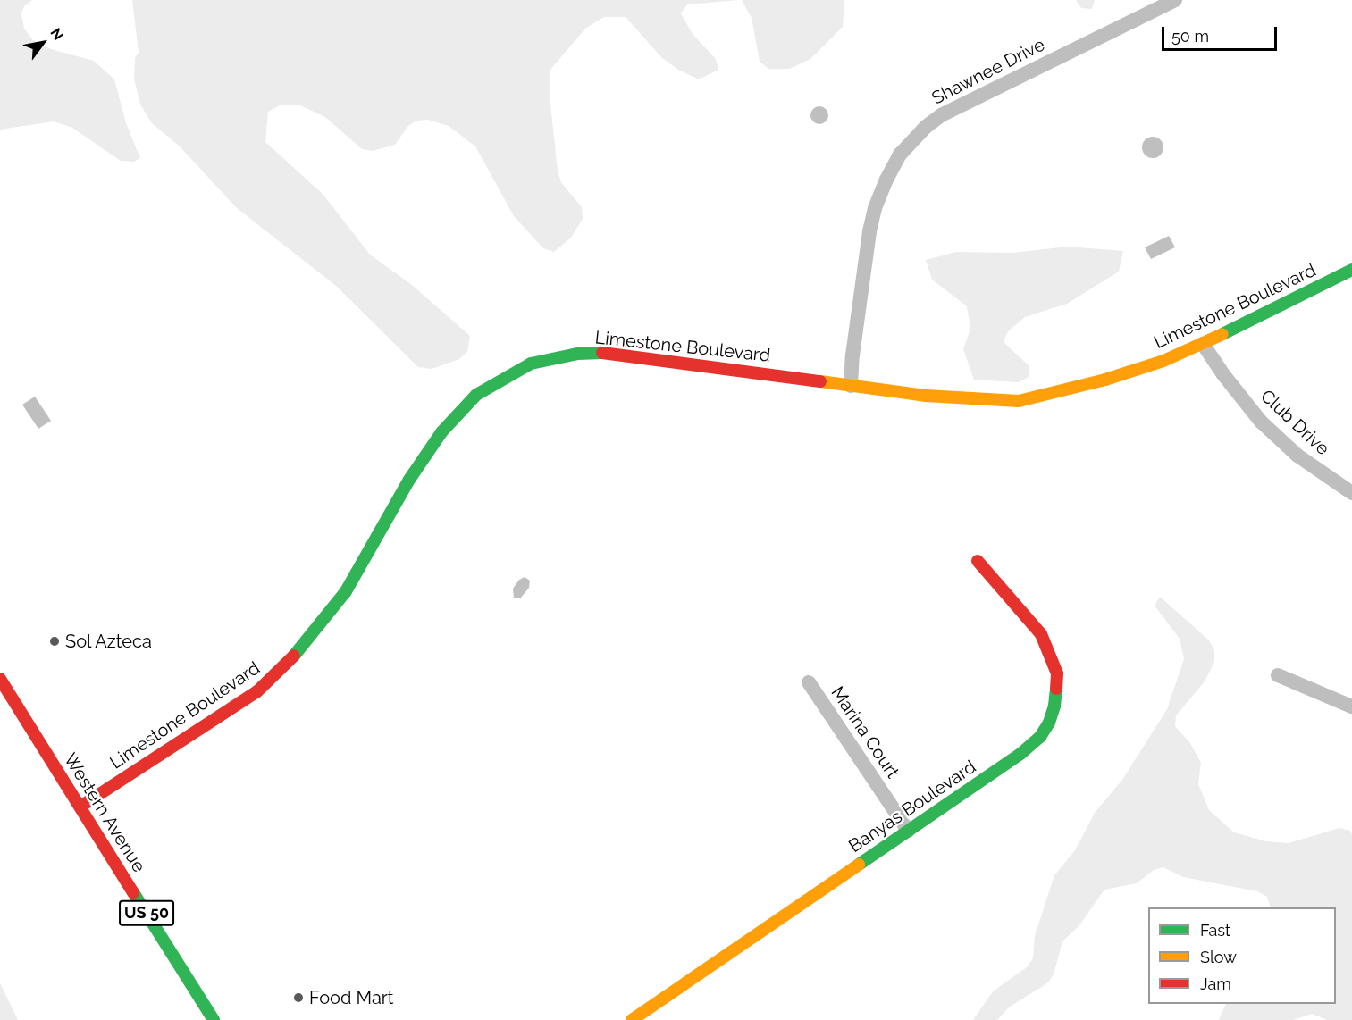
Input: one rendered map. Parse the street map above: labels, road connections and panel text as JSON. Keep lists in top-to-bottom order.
{
  "streets": {
    "street": [
      "Shawnee Drive",
      "Limestone Boulevard",
      "Club Drive",
      "Marina Court",
      "Banyas Boulevard",
      "Western Avenue",
      "US 50"
    ]
  },
  "crossings": [
    ["Shawnee Drive", "Limestone Boulevard"],
    ["Limestone Boulevard", "Club Drive"],
    ["Limestone Boulevard", "Western Avenue"],
    ["Marina Court", "Banyas Boulevard"]
  ],
  "places": ["Sol Azteca", "Food Mart"],
  "legend": ["Fast", "Slow", "Jam"],
  "scale_bar": "50 m",
  "north": "top right"
}
